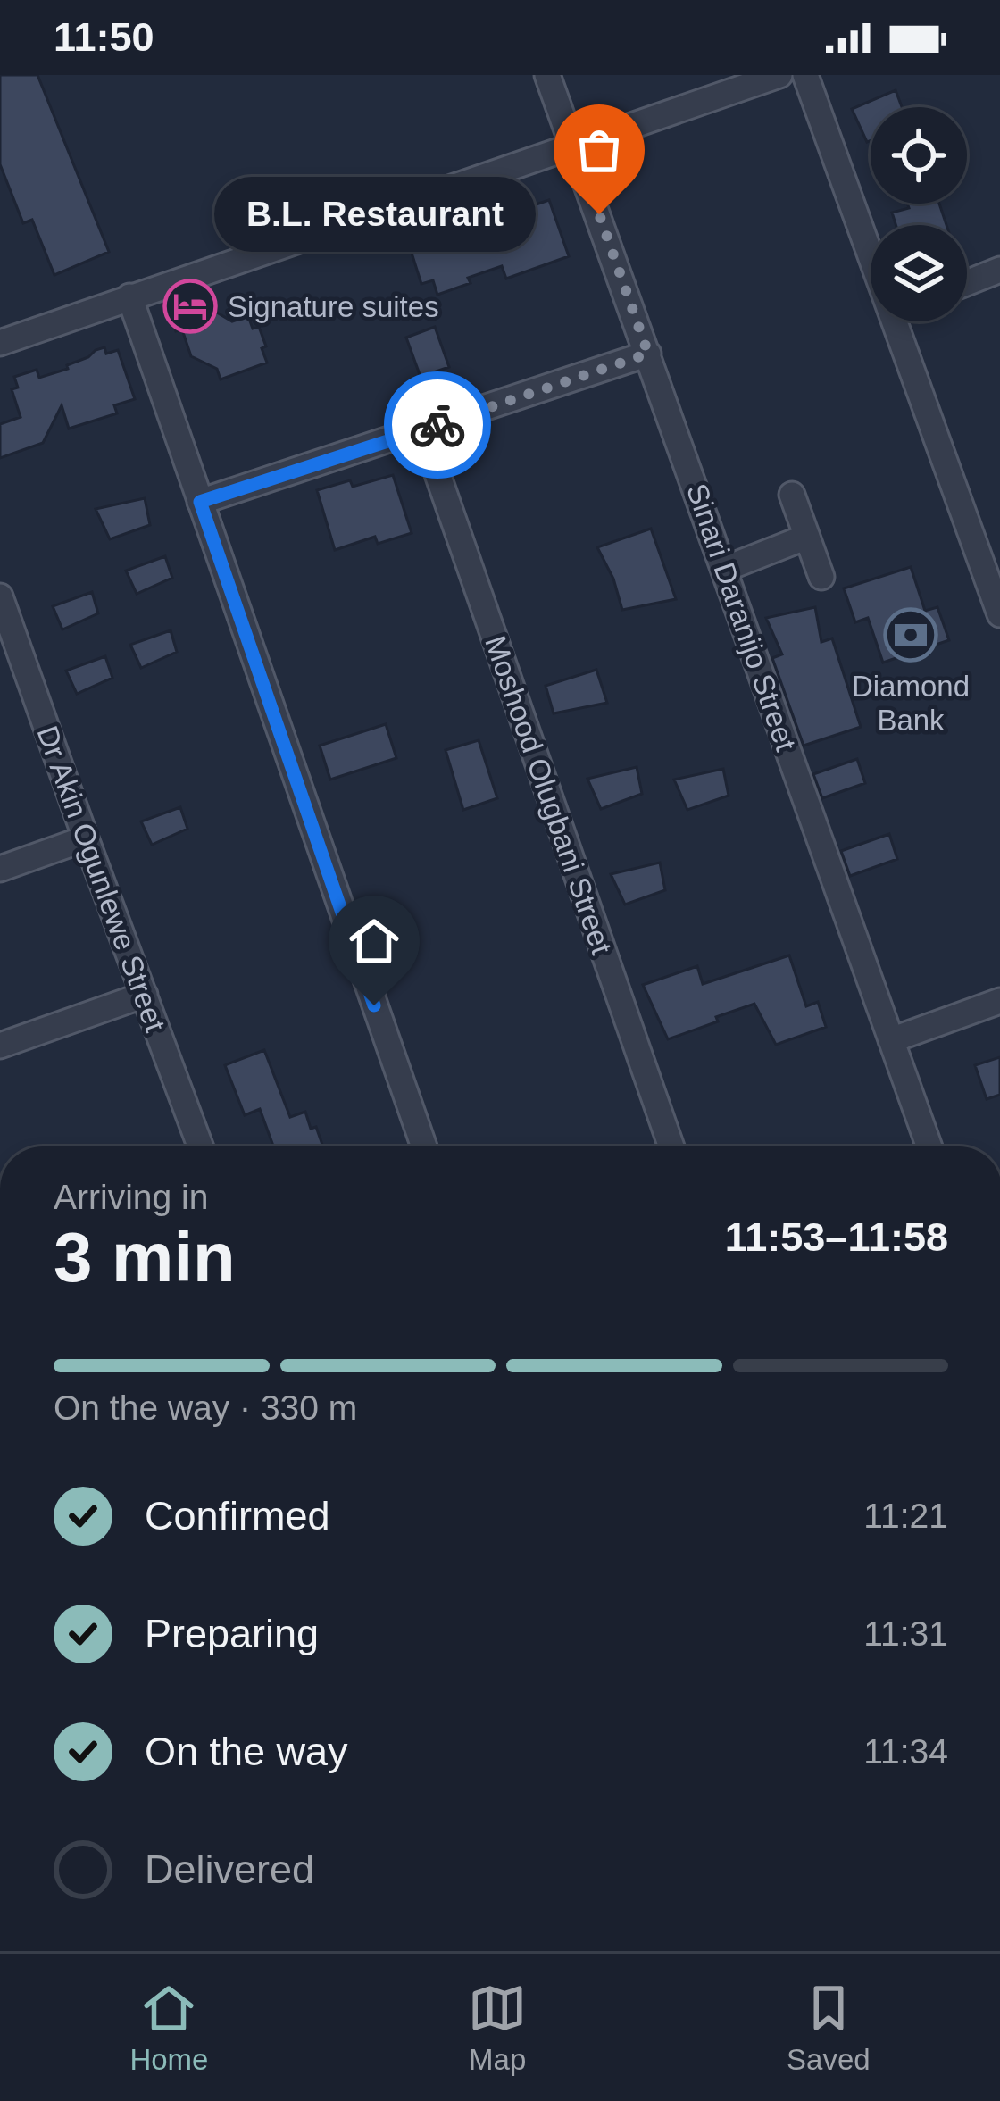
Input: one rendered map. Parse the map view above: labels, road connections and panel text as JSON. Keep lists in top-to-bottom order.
{
  "streets": {
    "street": ["Sinari Daranijo Street", "Moshood Olugbani Street", "Dr Akin Ogunlewe Street"]
  },
  "places": {
    "other": ["B.L. Restaurant"],
    "hotel": ["Signature suites"],
    "bank": ["Diamond Bank"]
  },
  "page": {
    "status": "11:50",
    "bubble": "B.L. Restaurant",
    "heading": ["3 min", "Arriving in", "11:53–11:58"],
    "bar": "On the way · 330 m",
    "list": [
      ["Confirmed", "11:21"],
      ["Preparing", "11:31"],
      ["On the way", "11:34"],
      "Delivered"
    ],
    "tabs": ["Home", "Map", "Saved"]
  }
}
